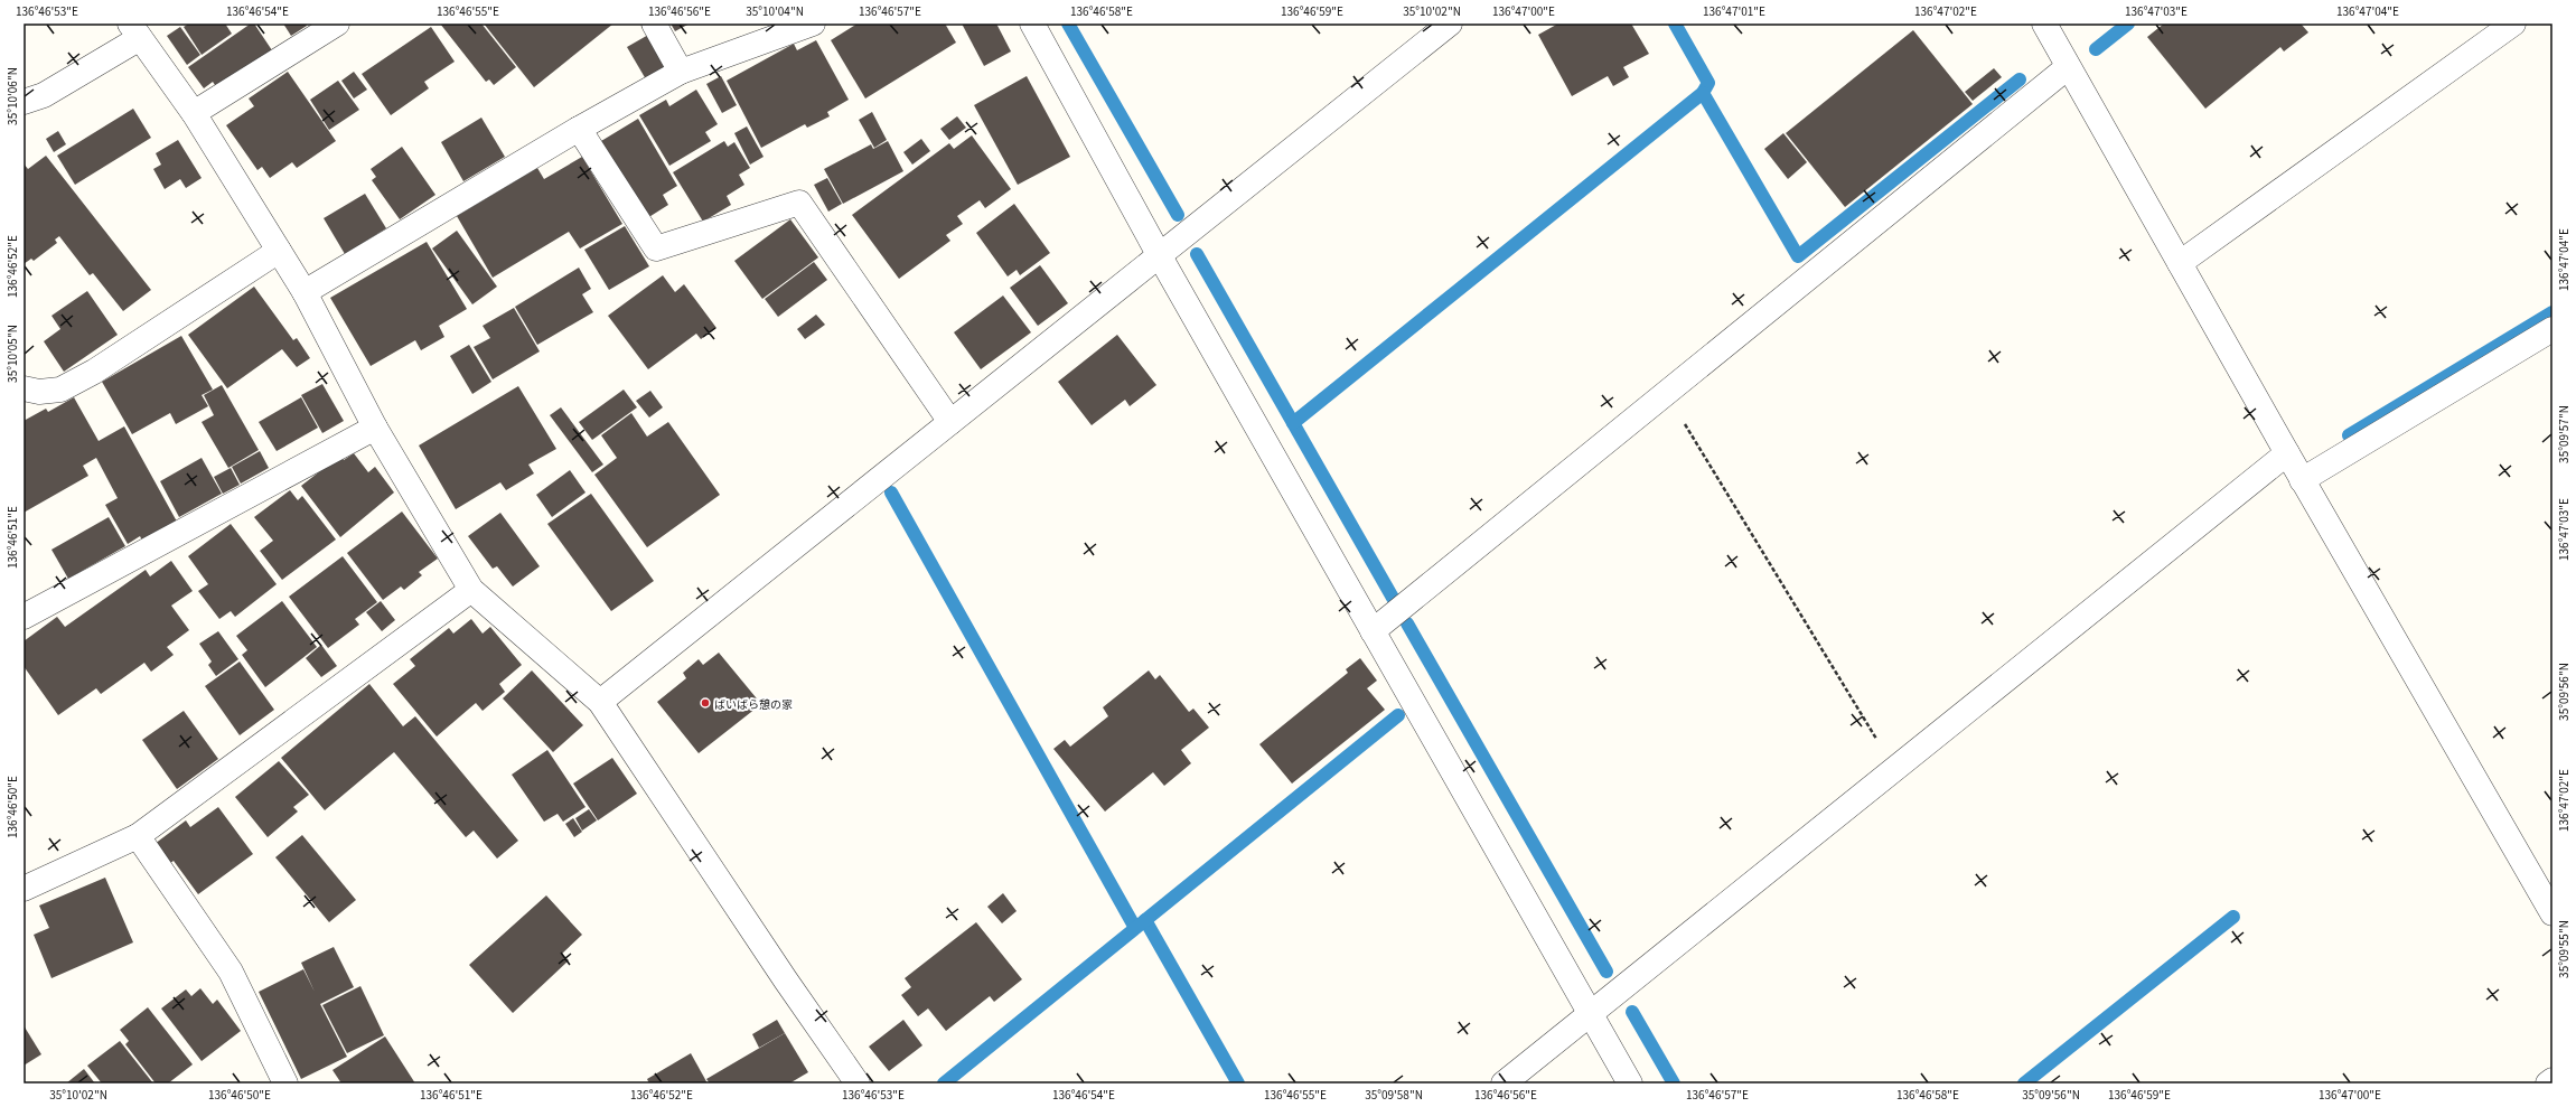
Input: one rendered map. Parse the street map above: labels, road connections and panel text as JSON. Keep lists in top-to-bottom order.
{
  "places": ["ばいばら憩の家"],
  "coordinates": [
    "136°46'53\"E",
    "136°46'54\"E",
    "136°46'55\"E",
    "136°46'56\"E",
    "35°10'04\"N",
    "136°46'57\"E",
    "136°46'58\"E",
    "136°46'59\"E",
    "35°10'02\"N",
    "136°47'00\"E",
    "136°47'01\"E",
    "136°47'02\"E",
    "136°47'03\"E",
    "136°47'04\"E",
    "35°10'06\"N",
    "136°46'52\"E",
    "35°10'05\"N",
    "35°09'57\"N",
    "136°46'51\"E",
    "35°09'56\"N",
    "136°46'50\"E",
    "35°09'55\"N",
    "35°09'58\"N"
  ]
}
